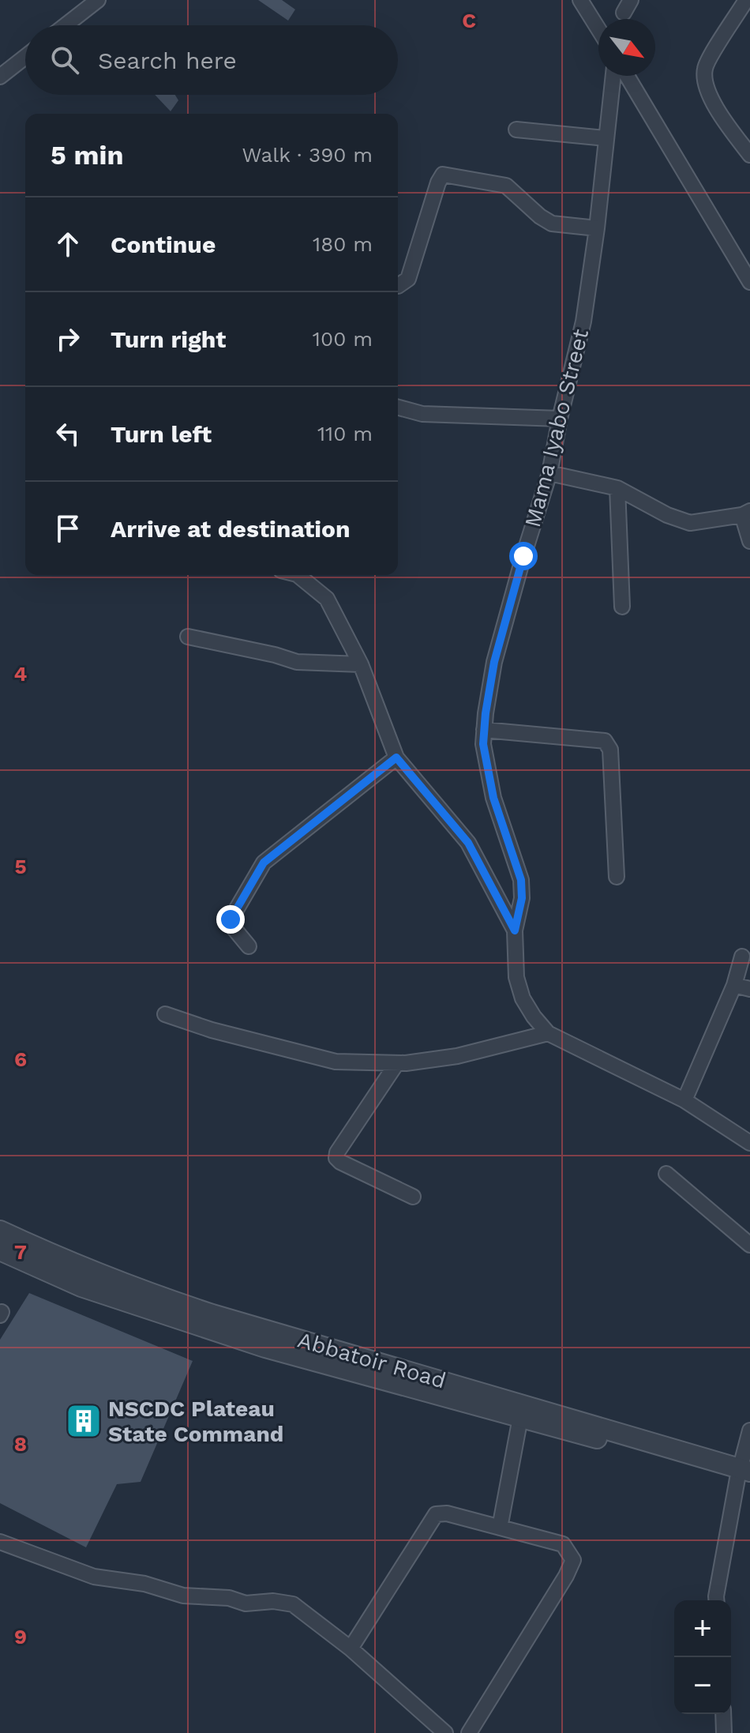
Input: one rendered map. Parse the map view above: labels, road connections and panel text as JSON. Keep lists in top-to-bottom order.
{
  "streets": {
    "street": ["Mama Iyabo Street", "Abbatoir Road"]
  },
  "places": {
    "building": ["NSCDC Plateau State Command"]
  },
  "north": "bottom right",
  "page": {
    "search": "Search here",
    "heading": ["5 min", "Walk · 390 m"],
    "list": [
      ["Continue", "180 m"],
      ["Turn right", "100 m"],
      ["Turn left", "110 m"],
      "Arrive at destination"
    ],
    "map_buttons": ["+", "−"]
  },
  "grid": {
    "columns": ["C"],
    "rows": [
      "4",
      "5",
      "6",
      "7",
      "8",
      "9"
    ]
  }
}
